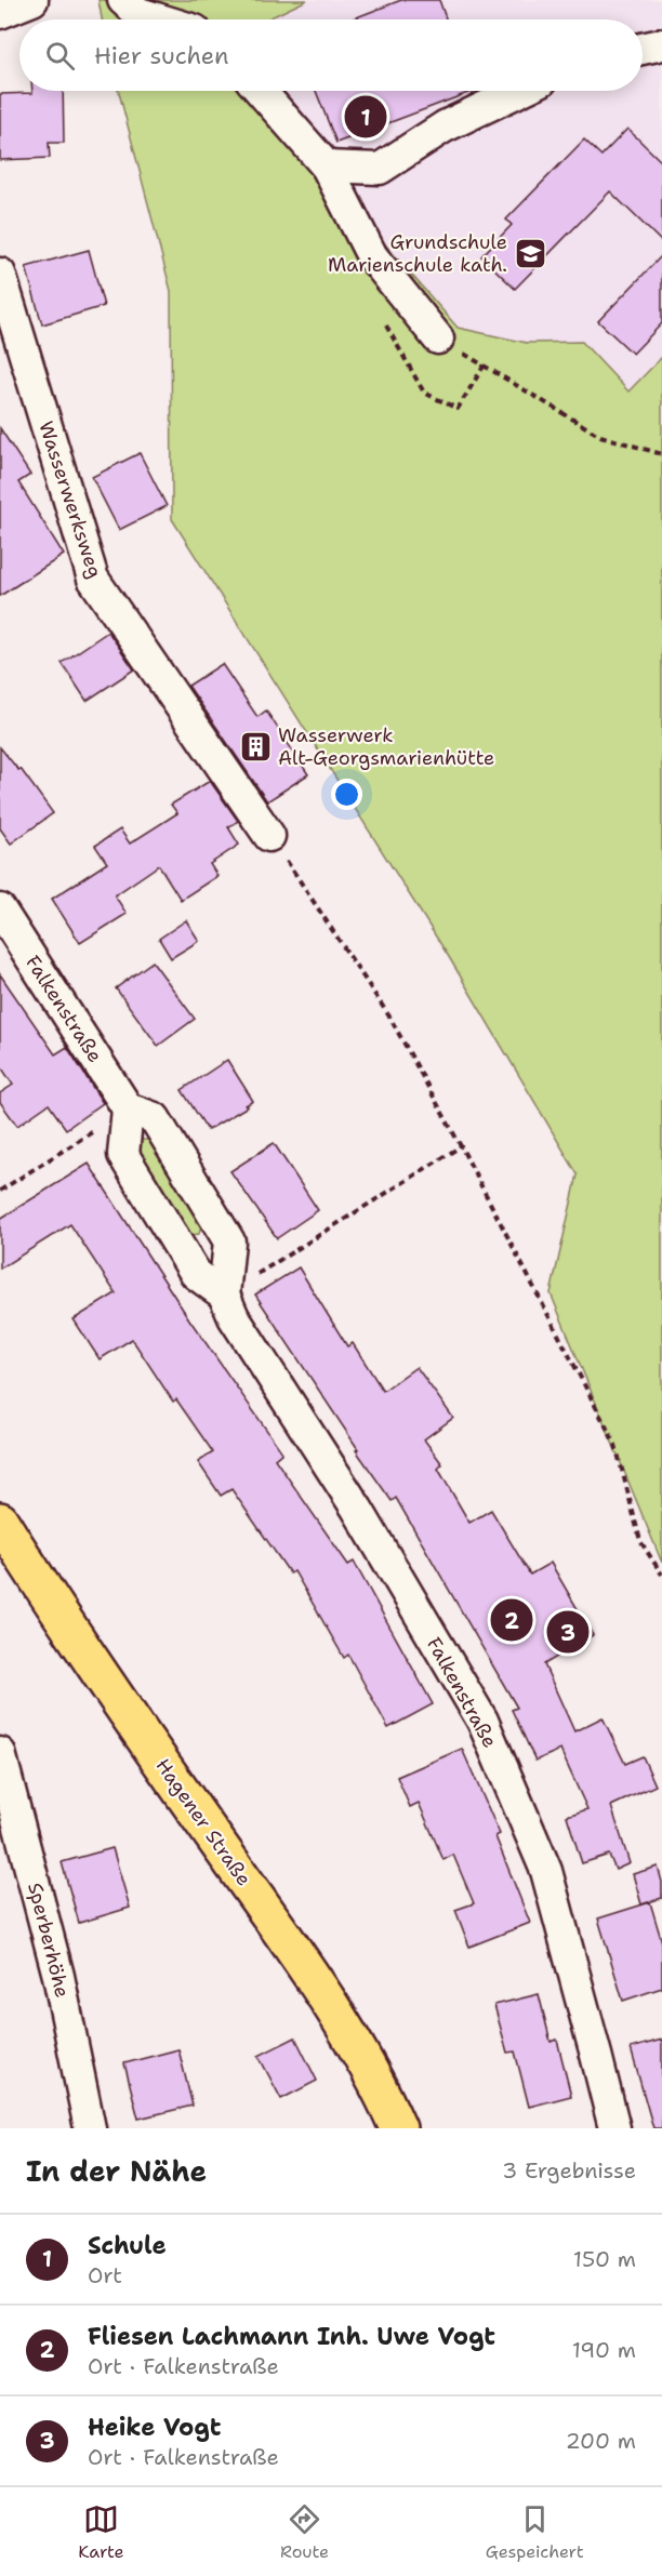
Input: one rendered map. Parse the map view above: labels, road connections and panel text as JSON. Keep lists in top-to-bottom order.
{
  "streets": {
    "main road": ["Hagener Straße"],
    "street": ["Wasserwerksweg", "Falkenstraße", "Sperberhöhe"]
  },
  "places": {
    "school or university": ["Grundschule Marienschule kath."],
    "building": ["Wasserwerk Alt-Georgsmarienhütte"]
  },
  "page": {
    "search": "Hier suchen",
    "pins": ["1", "2", "3"],
    "heading": ["In der Nähe", "3 Ergebnisse"],
    "list": [
      {
        "mark": "1",
        "name": "Schule",
        "note": "Ort",
        "value": "150 m"
      },
      {
        "mark": "2",
        "name": "Fliesen Lachmann Inh. Uwe Vogt",
        "note": "Ort · Falkenstraße",
        "value": "190 m"
      },
      {
        "mark": "3",
        "name": "Heike Vogt",
        "note": "Ort · Falkenstraße",
        "value": "200 m"
      }
    ],
    "nav": ["Karte", "Route", "Gespeichert"]
  }
}
